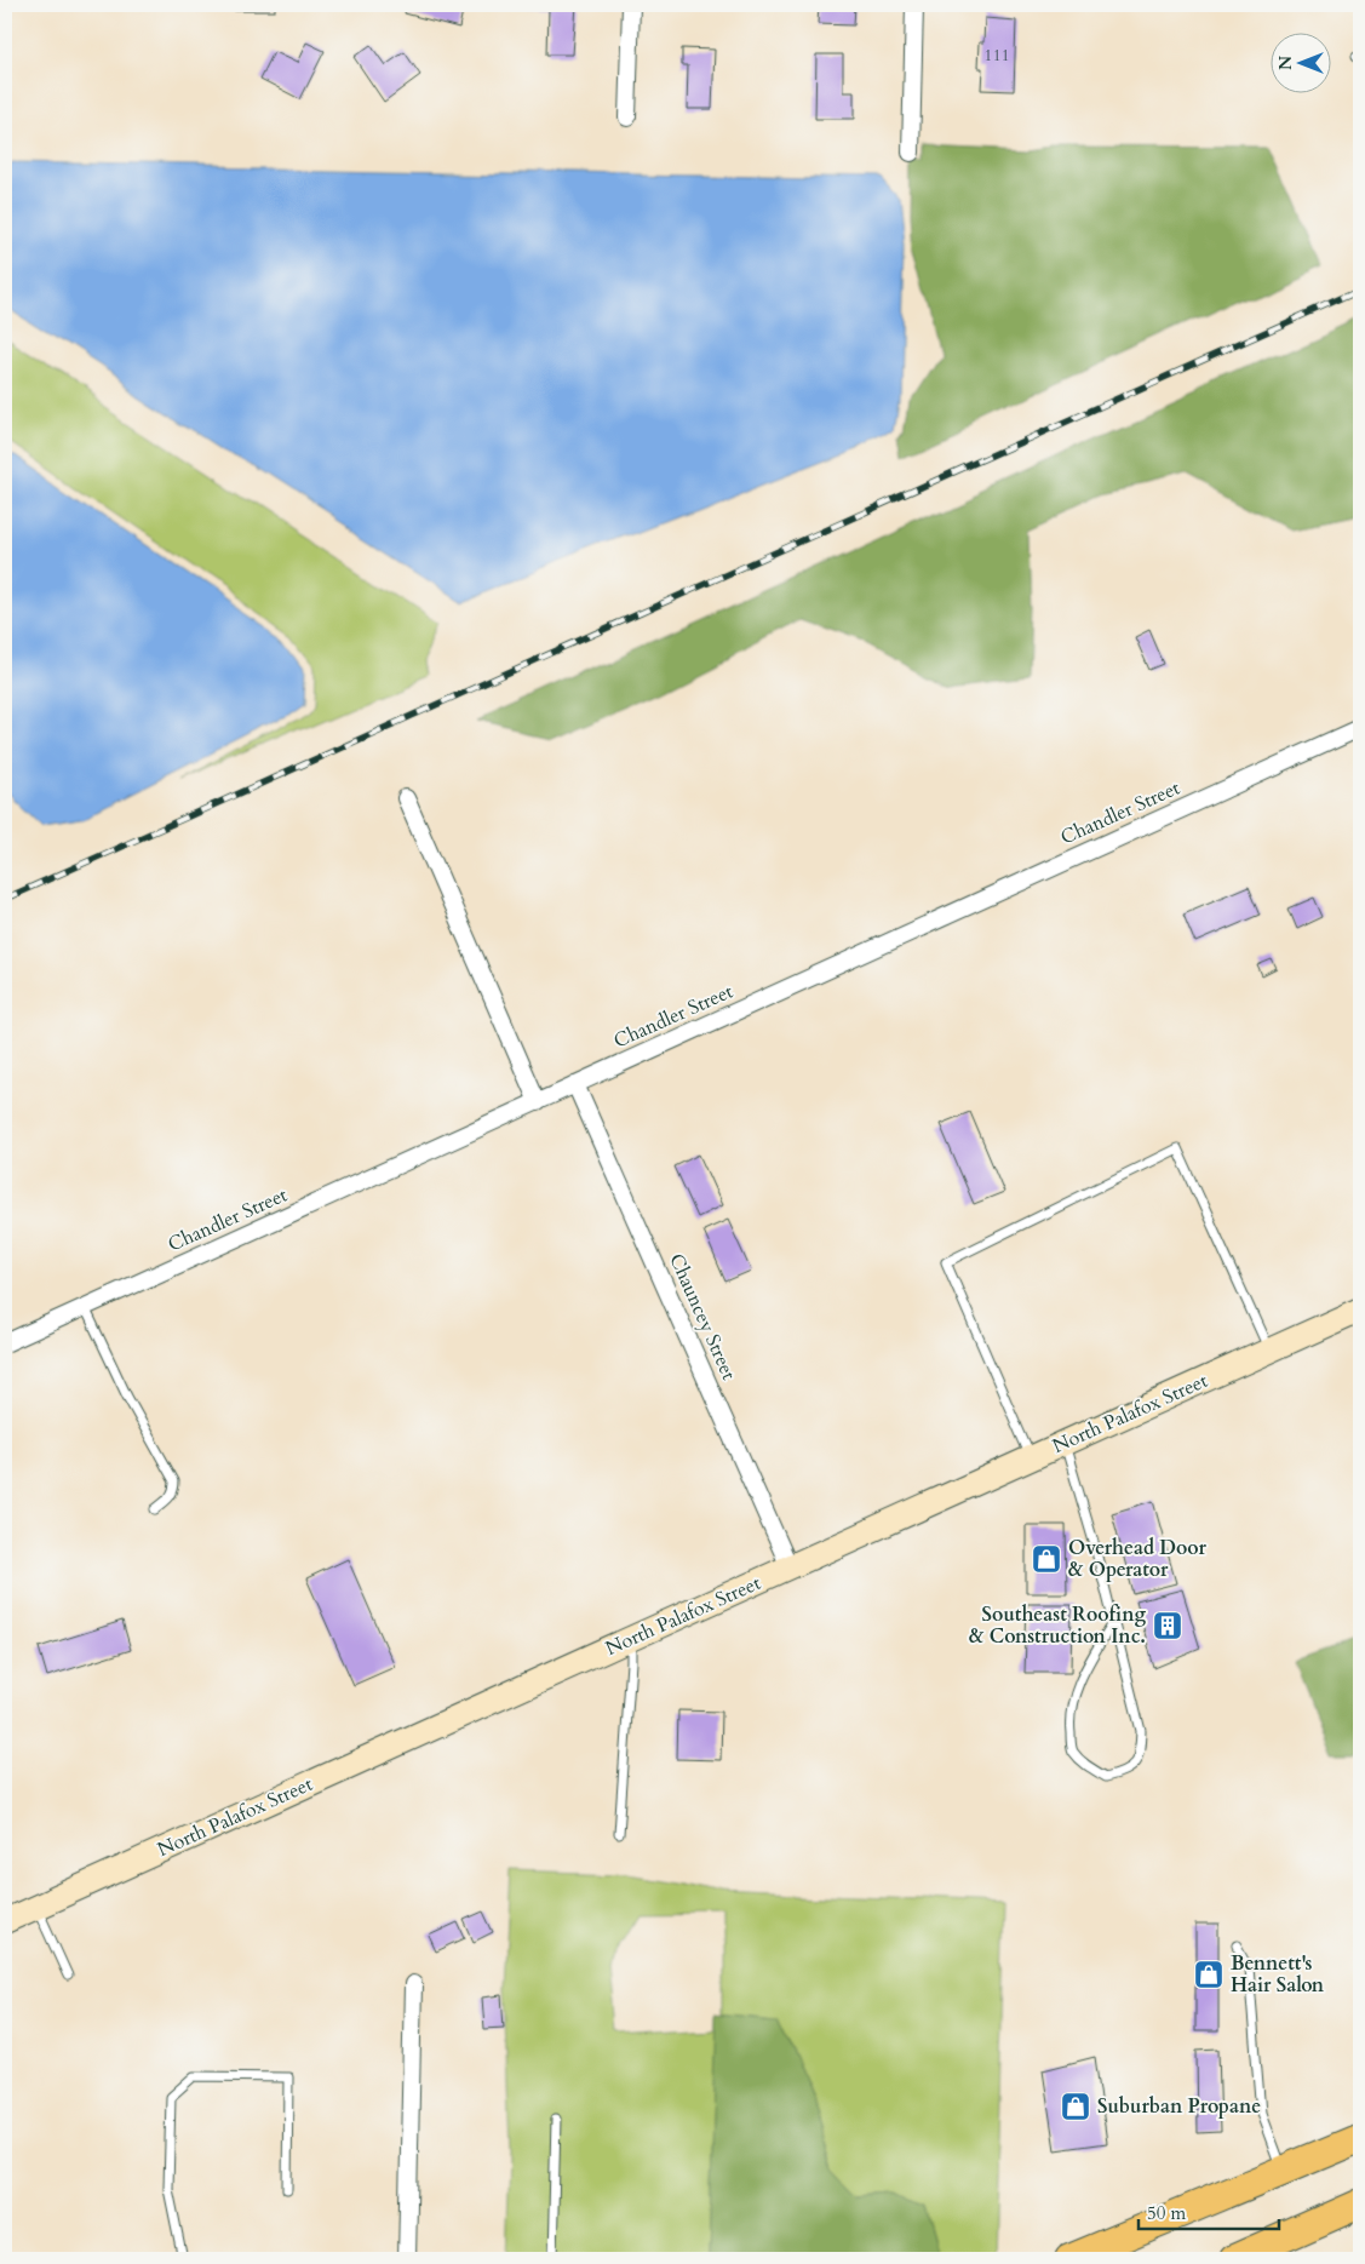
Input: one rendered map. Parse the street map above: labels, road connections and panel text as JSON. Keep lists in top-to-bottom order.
{
  "streets": {
    "main road": ["North Palafox Street"],
    "street": ["Chandler Street", "Chauncey Street"]
  },
  "crossings": [
    ["Chandler Street", "Chauncey Street"],
    ["Chauncey Street", "North Palafox Street"]
  ],
  "places": {
    "shop": ["Overhead Door & Operator", "Bennett's Hair Salon", "Suburban Propane"],
    "building": ["Southeast Roofing & Construction Inc."]
  },
  "house_numbers": ["111"],
  "scale_bar": "50 m",
  "north": "left"
}
